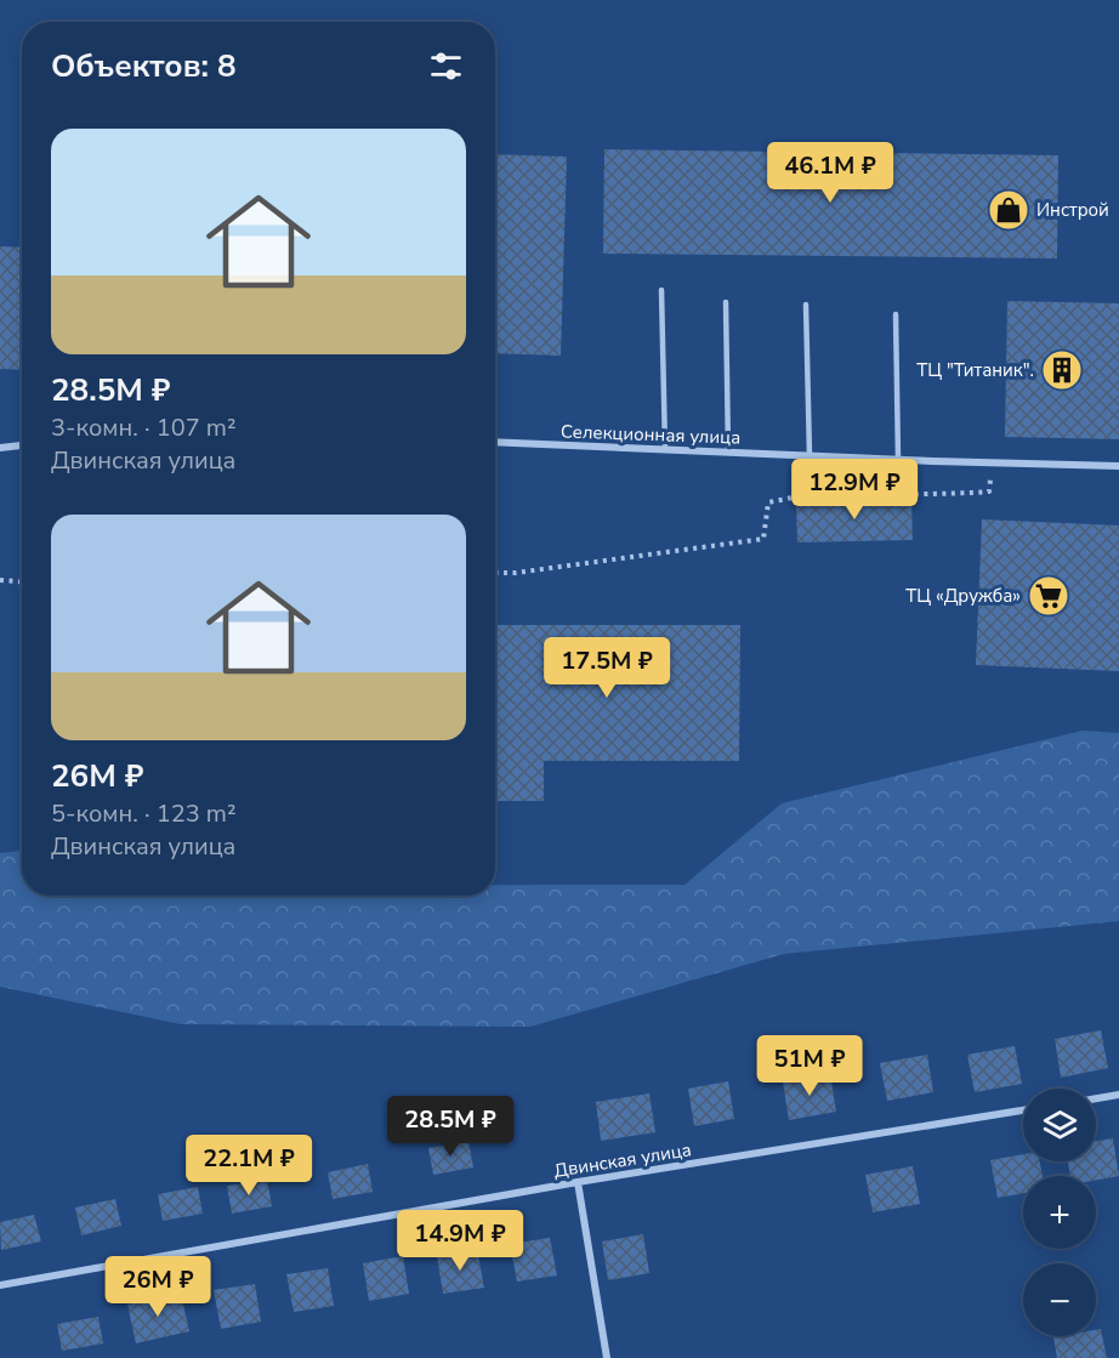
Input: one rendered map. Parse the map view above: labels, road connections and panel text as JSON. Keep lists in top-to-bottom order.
{
  "streets": {
    "street": ["Селекционная улица", "Двинская улица"]
  },
  "places": {
    "shop": ["Инстрой"],
    "building": ["ТЦ \"Титаник\"."],
    "supermarket": ["ТЦ «Дружба»"]
  },
  "page": {
    "heading": "Объектов: 8",
    "list": [
      {
        "name": "28.5M ₽",
        "note": "3-комн. · 107 m² · Двинская улица"
      },
      {
        "name": "26M ₽",
        "note": "5-комн. · 123 m² · Двинская улица"
      }
    ],
    "price": [
      "46.1M ₽",
      "12.9M ₽",
      "17.5M ₽",
      "51M ₽",
      "28.5M ₽",
      "22.1M ₽",
      "14.9M ₽",
      "26M ₽"
    ],
    "map_buttons": ["+", "−"]
  }
}
